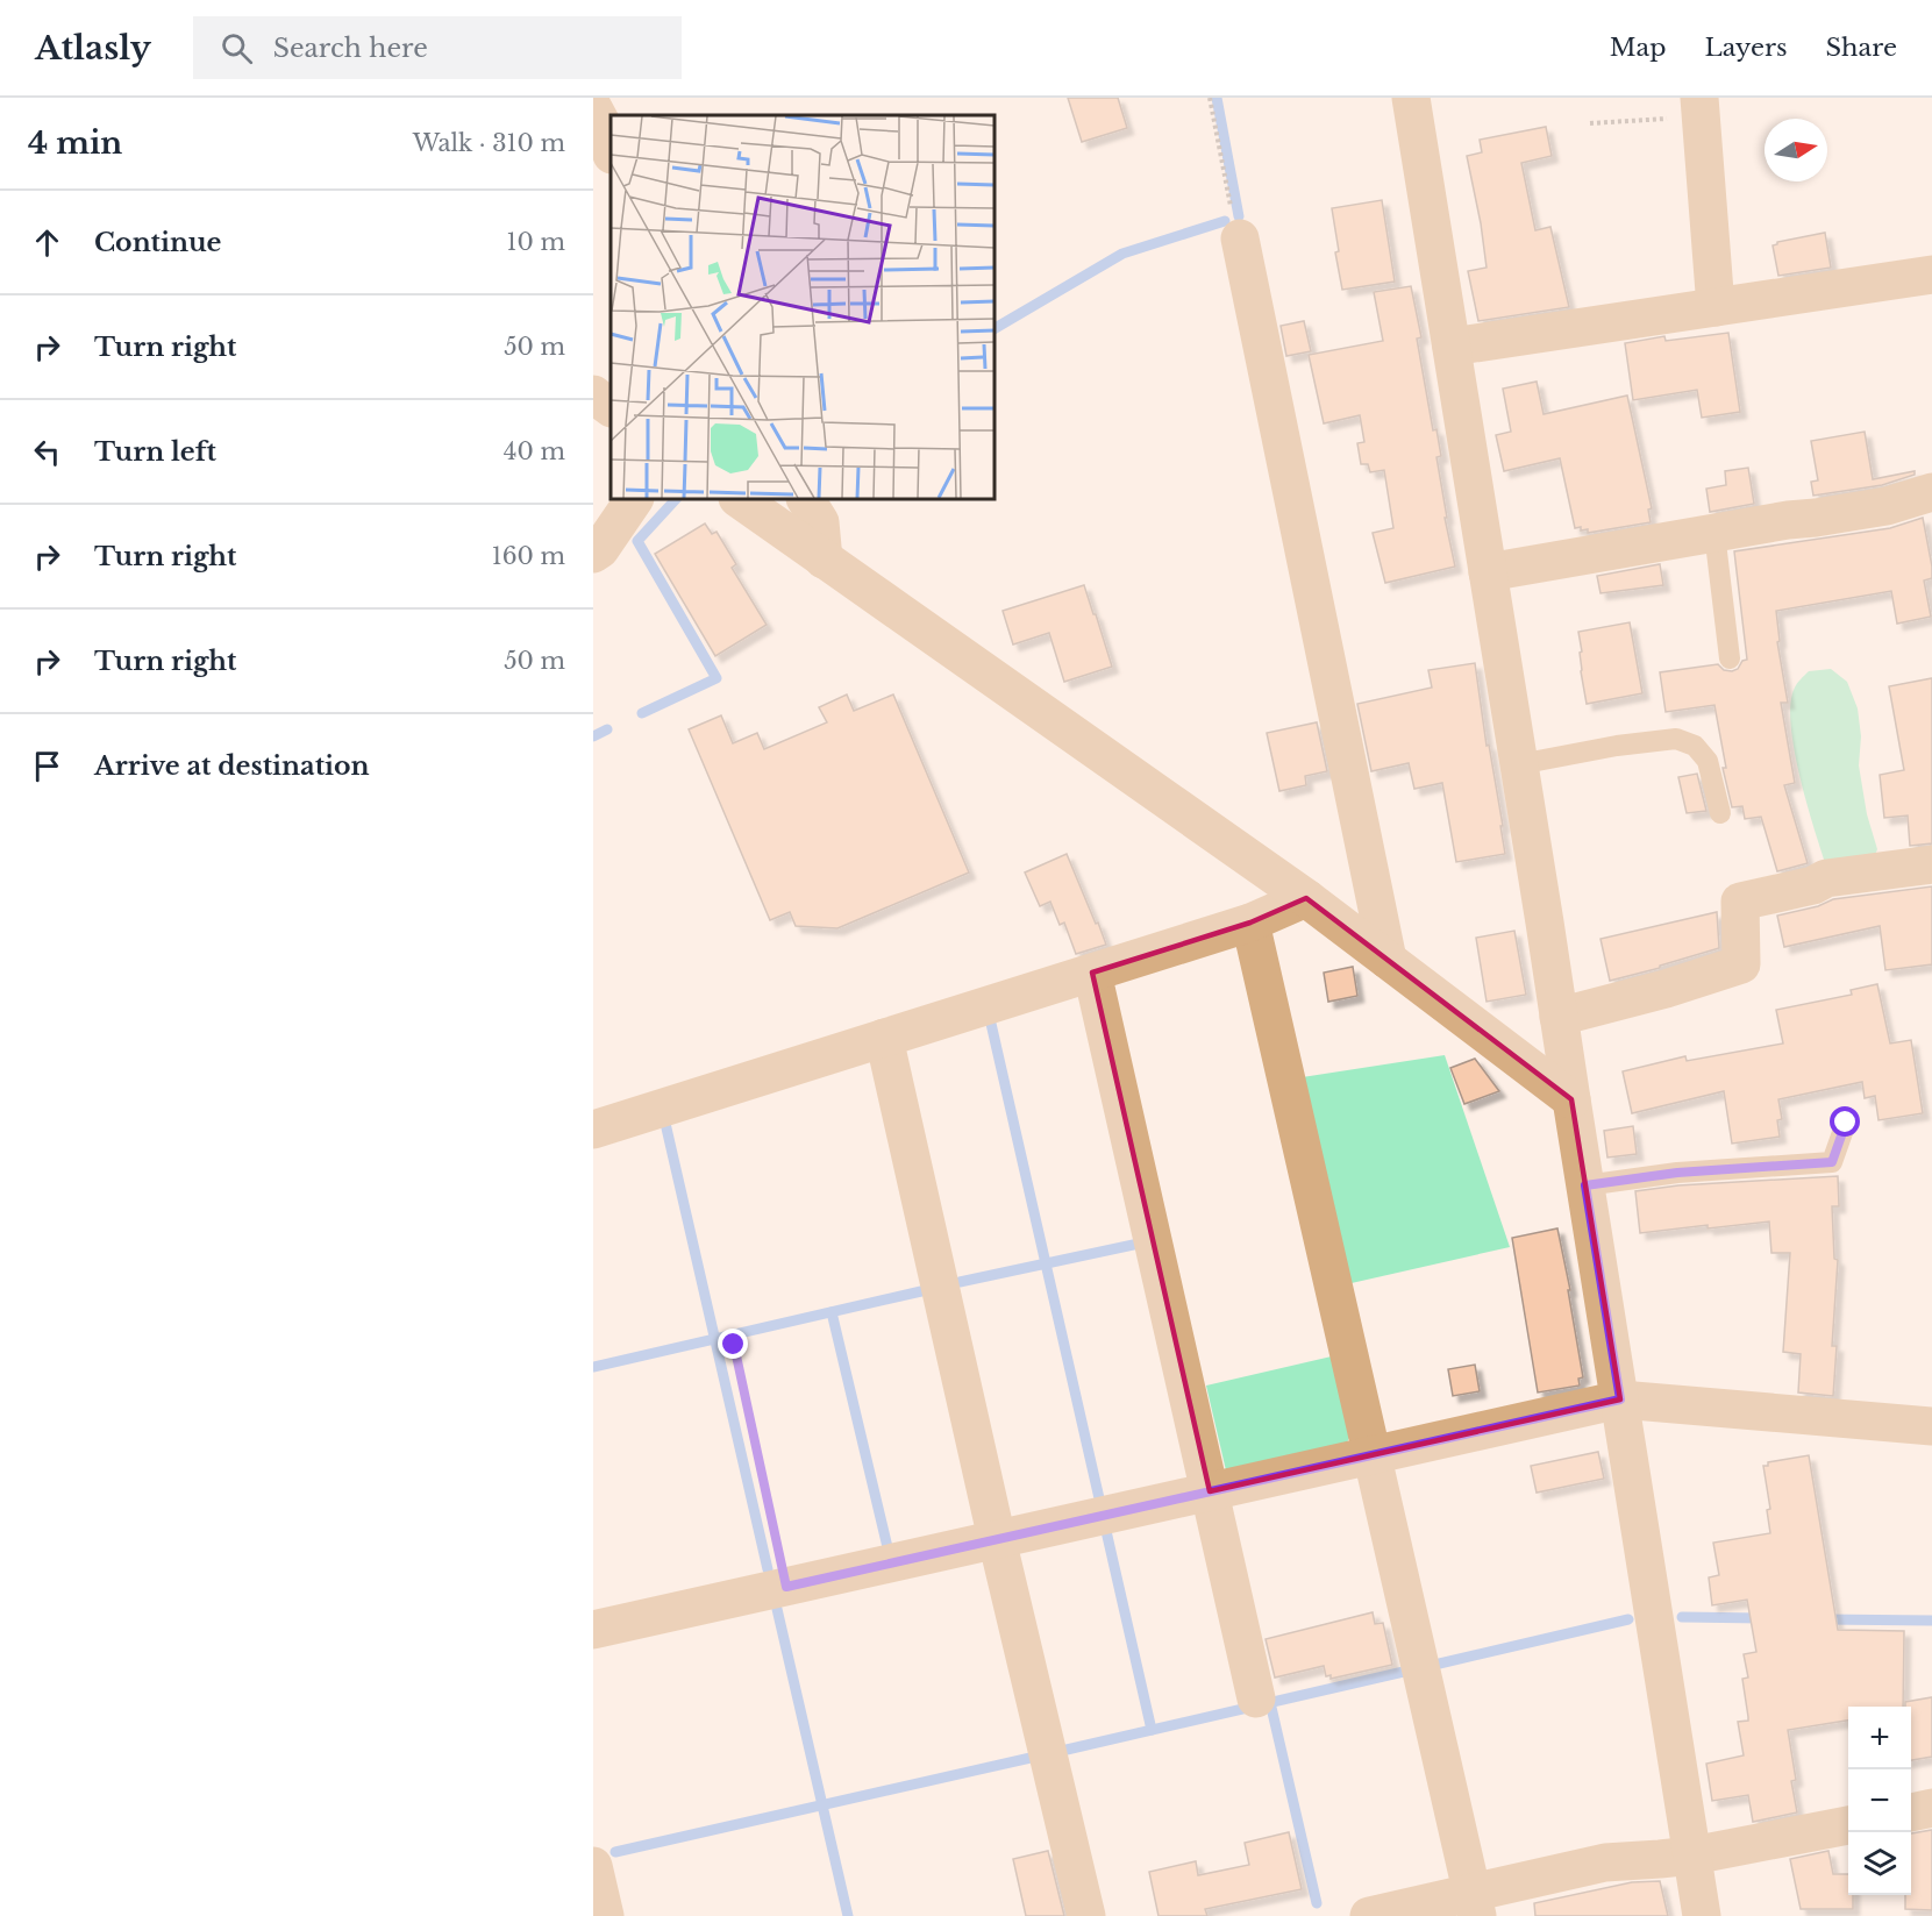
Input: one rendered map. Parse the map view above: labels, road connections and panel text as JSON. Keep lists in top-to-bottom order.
{
  "north": "right",
  "page": {
    "header": "Atlasly",
    "search": "Search here",
    "nav": ["Map", "Layers", "Share"],
    "heading": ["4 min", "Walk · 310 m"],
    "list": [
      ["Continue", "10 m"],
      ["Turn right", "50 m"],
      ["Turn left", "40 m"],
      ["Turn right", "160 m"],
      ["Turn right", "50 m"],
      "Arrive at destination"
    ],
    "map_buttons": ["+", "−"]
  }
}
